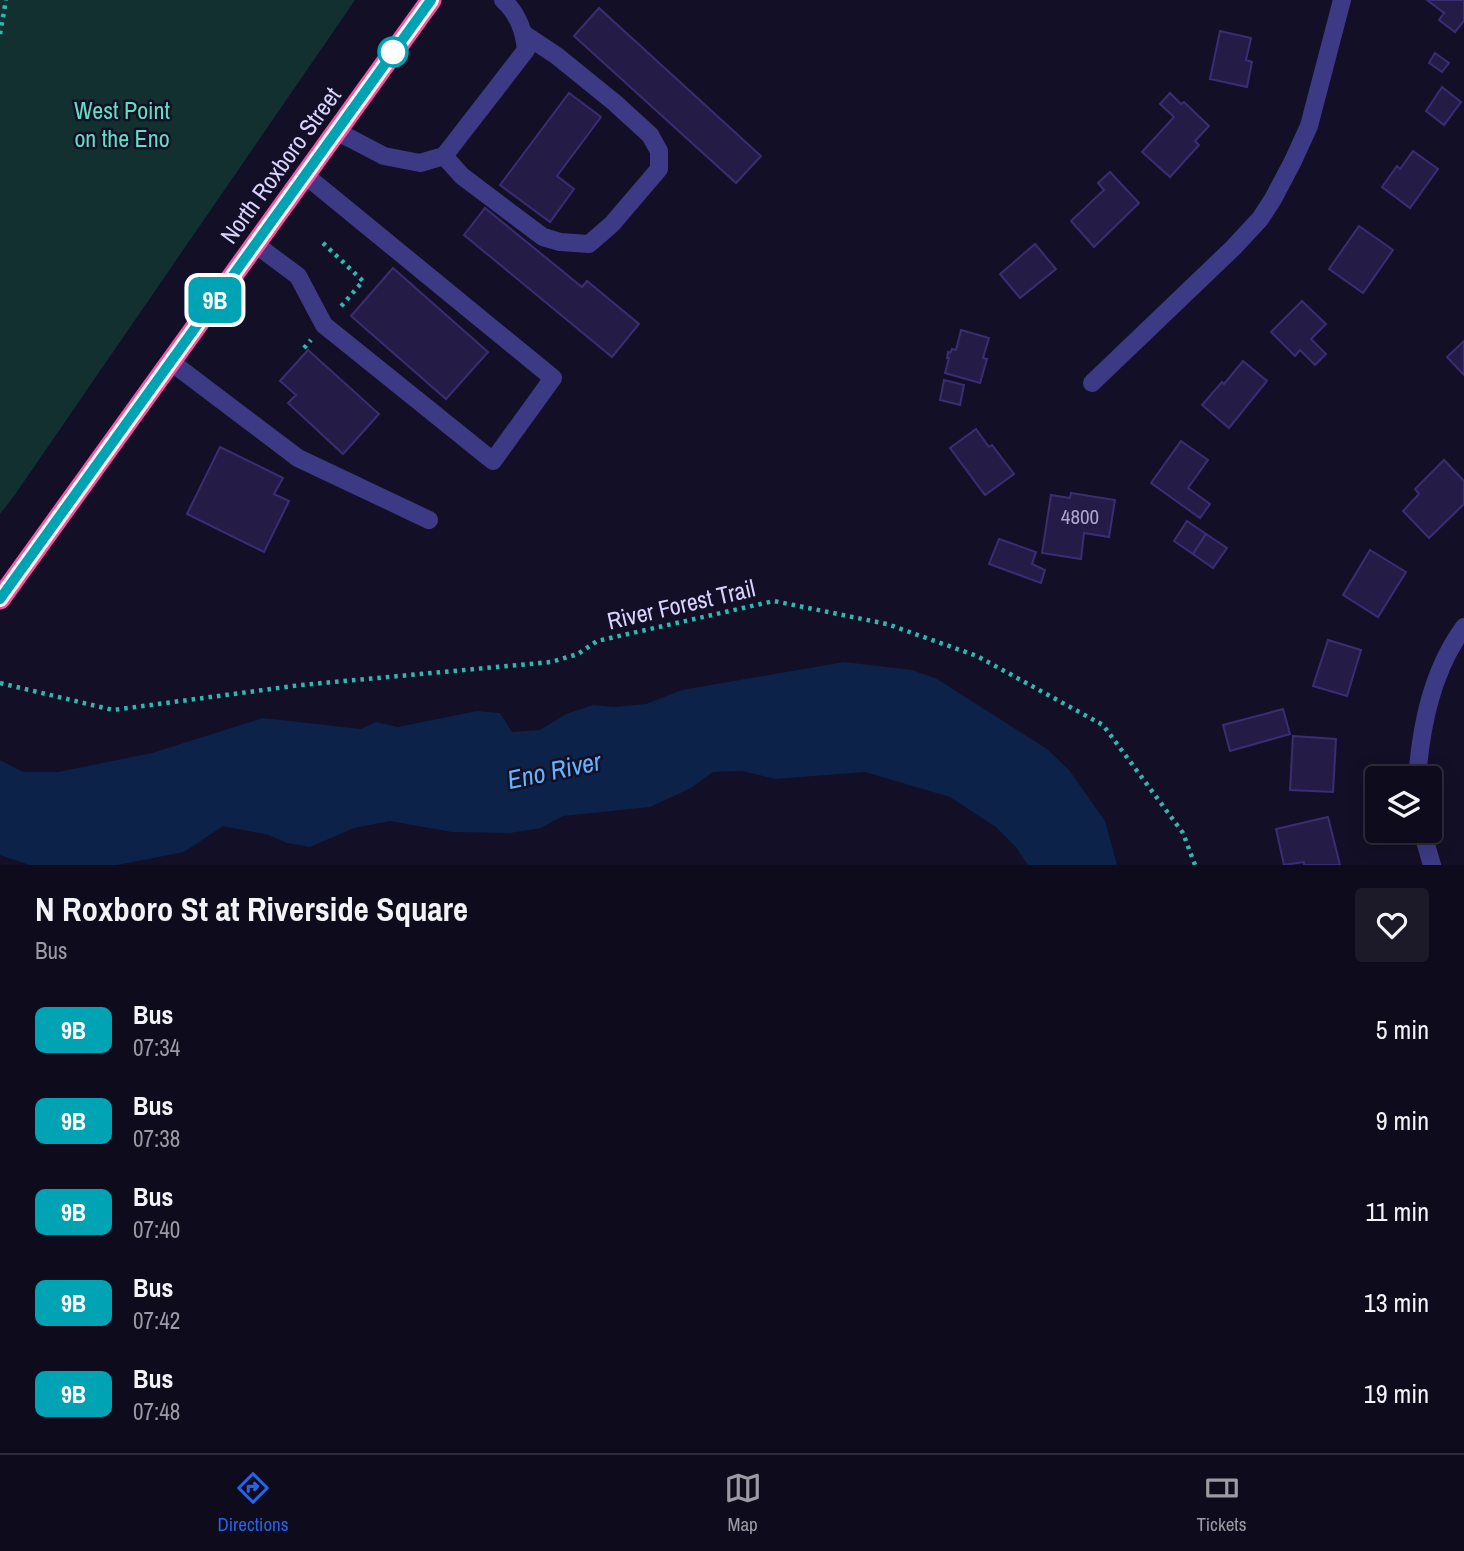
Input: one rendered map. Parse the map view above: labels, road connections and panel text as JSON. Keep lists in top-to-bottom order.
{
  "streets": {
    "highway": ["North Roxboro Street"],
    "path": ["River Forest Trail"]
  },
  "water": ["Eno River"],
  "parks": ["West Point on the Eno"],
  "lines": ["bus line 9B"],
  "house_numbers": ["4800"],
  "page": {
    "on_map": "9B",
    "heading": ["N Roxboro St at Riverside Square", "Bus"],
    "list": [
      {
        "mark": "9B",
        "name": "Bus",
        "note": "07:34",
        "value": "5 min"
      },
      {
        "mark": "9B",
        "name": "Bus",
        "note": "07:38",
        "value": "9 min"
      },
      {
        "mark": "9B",
        "name": "Bus",
        "note": "07:40",
        "value": "11 min"
      },
      {
        "mark": "9B",
        "name": "Bus",
        "note": "07:42",
        "value": "13 min"
      },
      {
        "mark": "9B",
        "name": "Bus",
        "note": "07:48",
        "value": "19 min"
      }
    ],
    "tabs": ["Directions", "Map", "Tickets"]
  }
}
